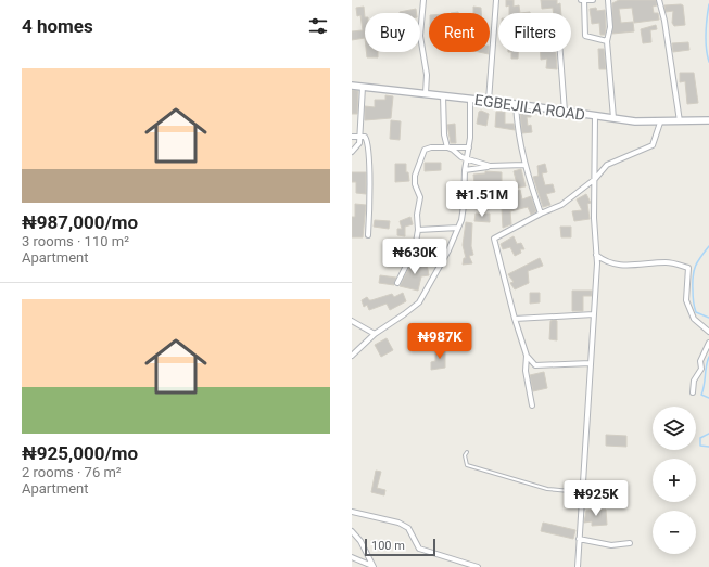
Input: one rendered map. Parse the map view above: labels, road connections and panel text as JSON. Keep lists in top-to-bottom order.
{
  "streets": {
    "street": ["EGBEJILA ROAD"]
  },
  "scale_bar": "100 m",
  "page": {
    "heading": "4 homes",
    "chip": ["Buy", "Rent", "Filters"],
    "list": [
      {
        "name": "₦987,000/mo",
        "note": "3 rooms · 110 m² · Apartment"
      },
      {
        "name": "₦925,000/mo",
        "note": "2 rooms · 76 m² · Apartment"
      }
    ],
    "price": [
      "₦1.51M",
      "₦630K",
      "₦987K",
      "₦925K"
    ],
    "map_buttons": ["+", "−"],
    "scale": "100 m"
  }
}
